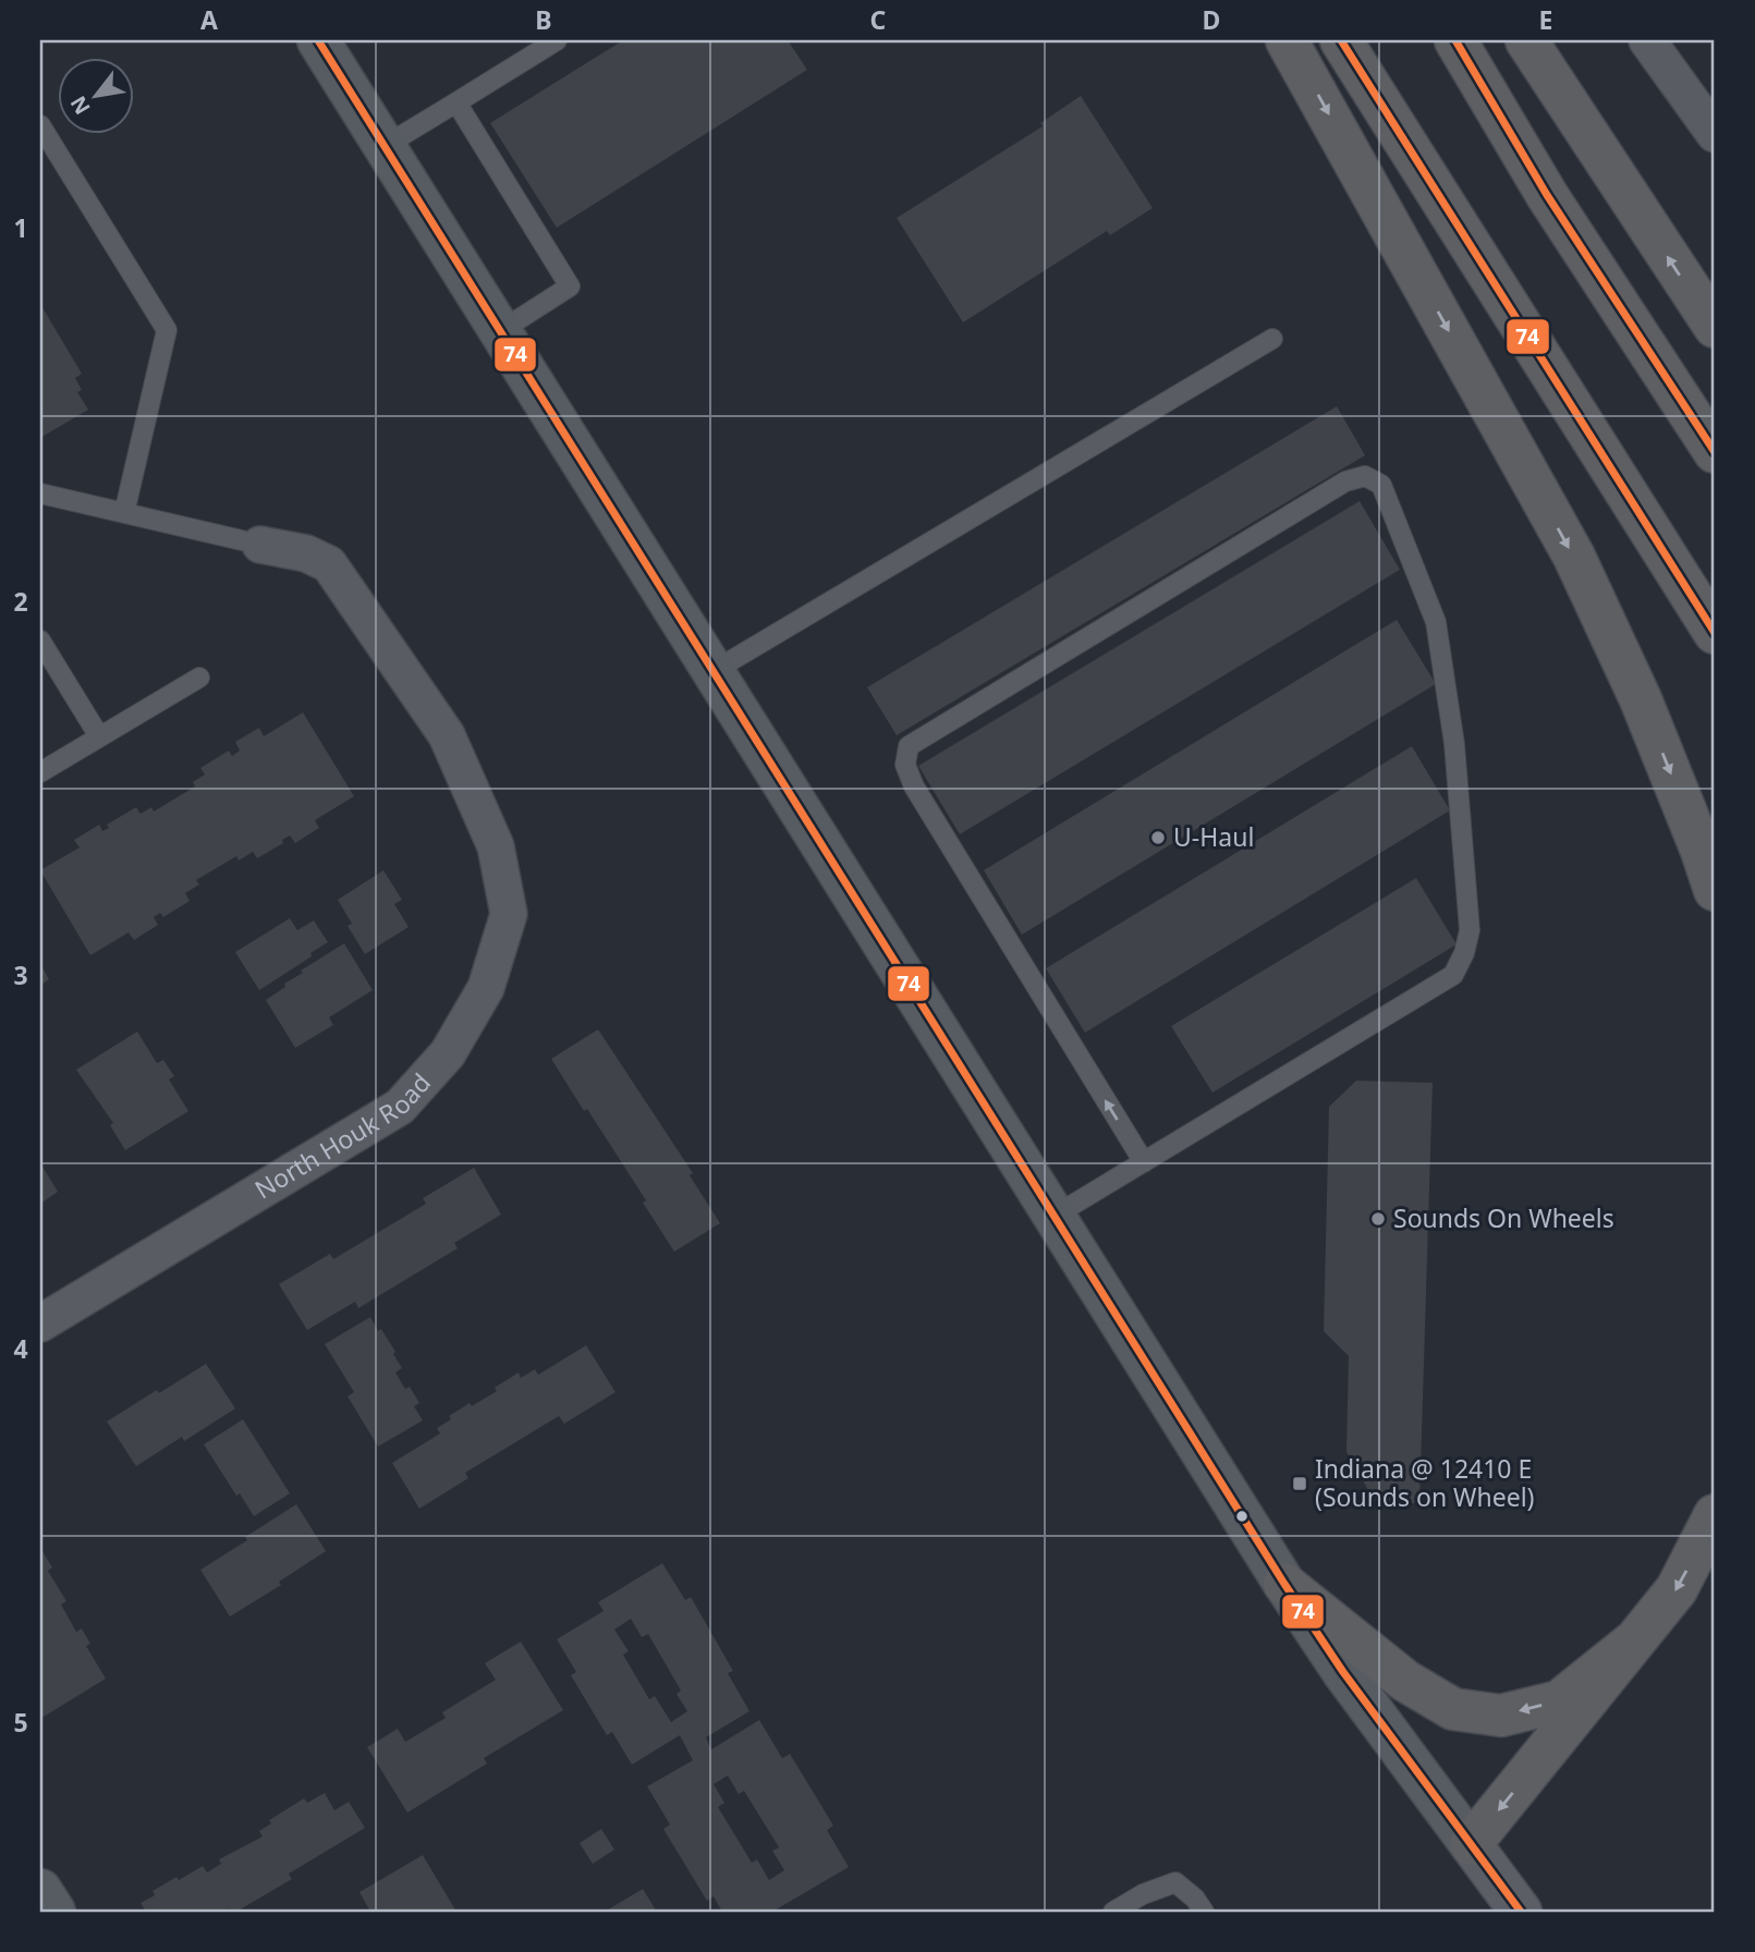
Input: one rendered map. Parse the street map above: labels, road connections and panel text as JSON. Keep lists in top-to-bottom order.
{
  "streets": {
    "street": ["North Houk Road"]
  },
  "places": {
    "other": ["U-Haul", "Sounds On Wheels"],
    "transit": ["Indiana @ 12410 E (Sounds on Wheel)"]
  },
  "lines": ["transit line 74"],
  "north": "bottom left",
  "grid": {
    "columns": [
      "A",
      "B",
      "C",
      "D",
      "E"
    ],
    "rows": [
      "1",
      "2",
      "3",
      "4",
      "5"
    ]
  }
}
